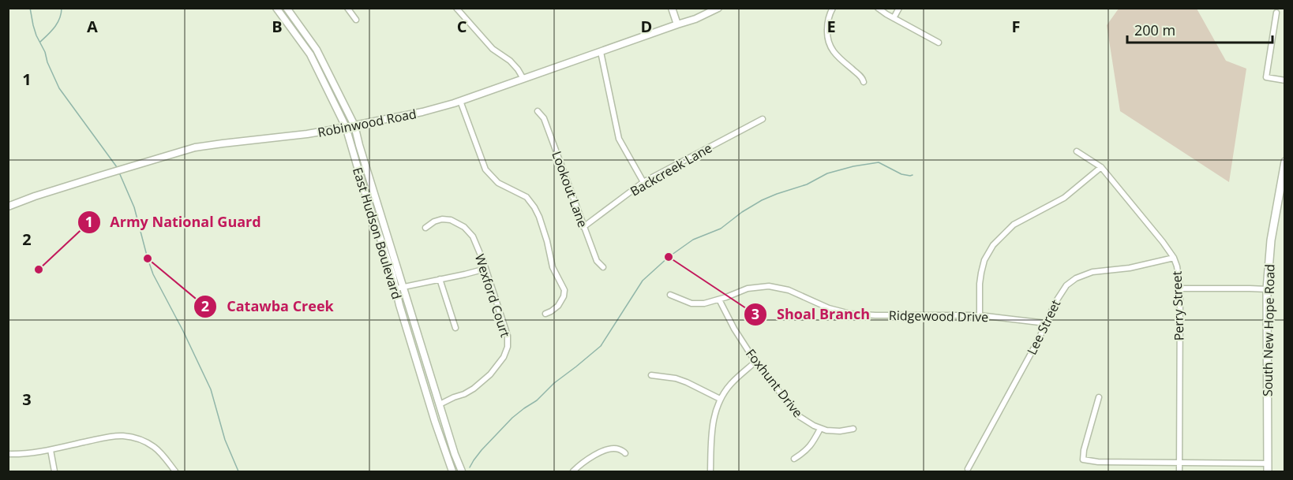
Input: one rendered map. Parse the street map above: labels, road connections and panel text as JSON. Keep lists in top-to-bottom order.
{
  "streets": {
    "main road": ["Robinwood Road", "East Hudson Boulevard", "South New Hope Road"],
    "street": [
      "Backcreek Lane",
      "Lookout Lane",
      "Wexford Court",
      "Perry Street",
      "Ridgewood Drive",
      "Lee Street",
      "Foxhunt Drive"
    ]
  },
  "crossings": [
    ["Robinwood Road", "East Hudson Boulevard"],
    ["Backcreek Lane", "Lookout Lane"],
    ["East Hudson Boulevard", "Wexford Court"],
    ["Perry Street", "Lee Street"],
    ["Ridgewood Drive", "Lee Street"],
    ["Ridgewood Drive", "Foxhunt Drive"]
  ],
  "places": ["Shoal Branch", "Catawba Creek", "Army National Guard"],
  "scale_bar": "200 m",
  "grid": {
    "columns": [
      "A",
      "B",
      "C",
      "D",
      "E",
      "F"
    ],
    "rows": ["1", "2", "3"]
  }
}
